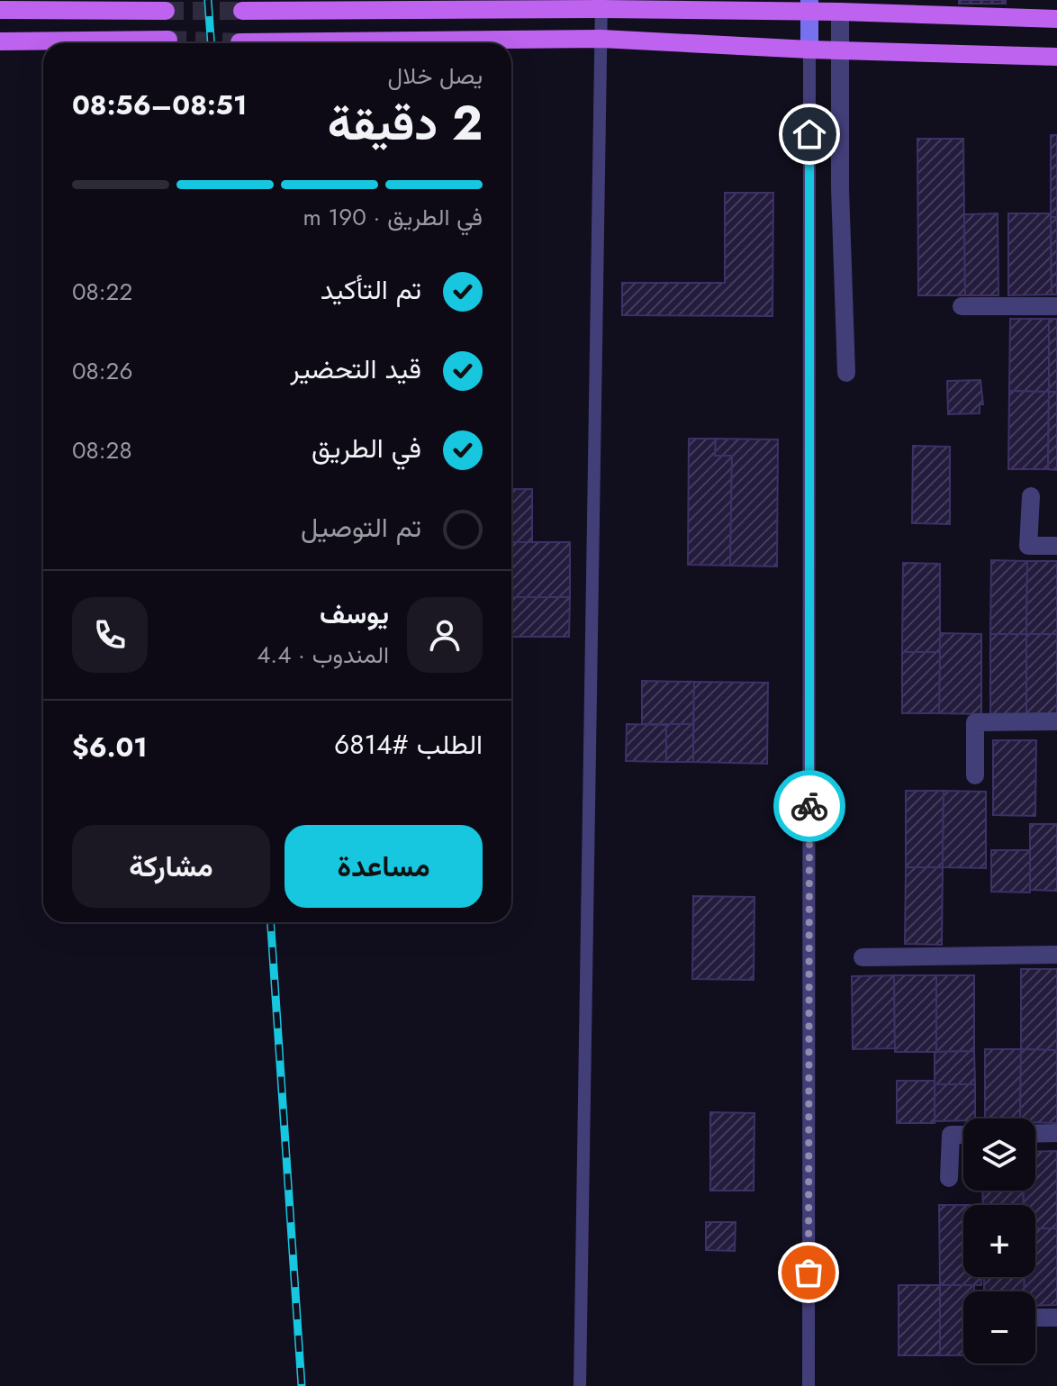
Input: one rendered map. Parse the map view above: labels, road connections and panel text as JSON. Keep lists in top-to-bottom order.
{
  "page": {
    "heading": ["2 دقيقة", "يصل خلال", "08:51–08:56"],
    "panel": [
      "يوسف",
      "المندوب · 4.4",
      "الطلب #6814",
      "$6.01"
    ],
    "bar": "في الطريق · 190 m",
    "list": [
      ["تم التأكيد", "08:22"],
      ["قيد التحضير", "08:26"],
      ["في الطريق", "08:28"],
      "تم التوصيل"
    ],
    "buttons": ["مساعدة", "مشاركة"],
    "map_buttons": ["+", "−"]
  }
}
